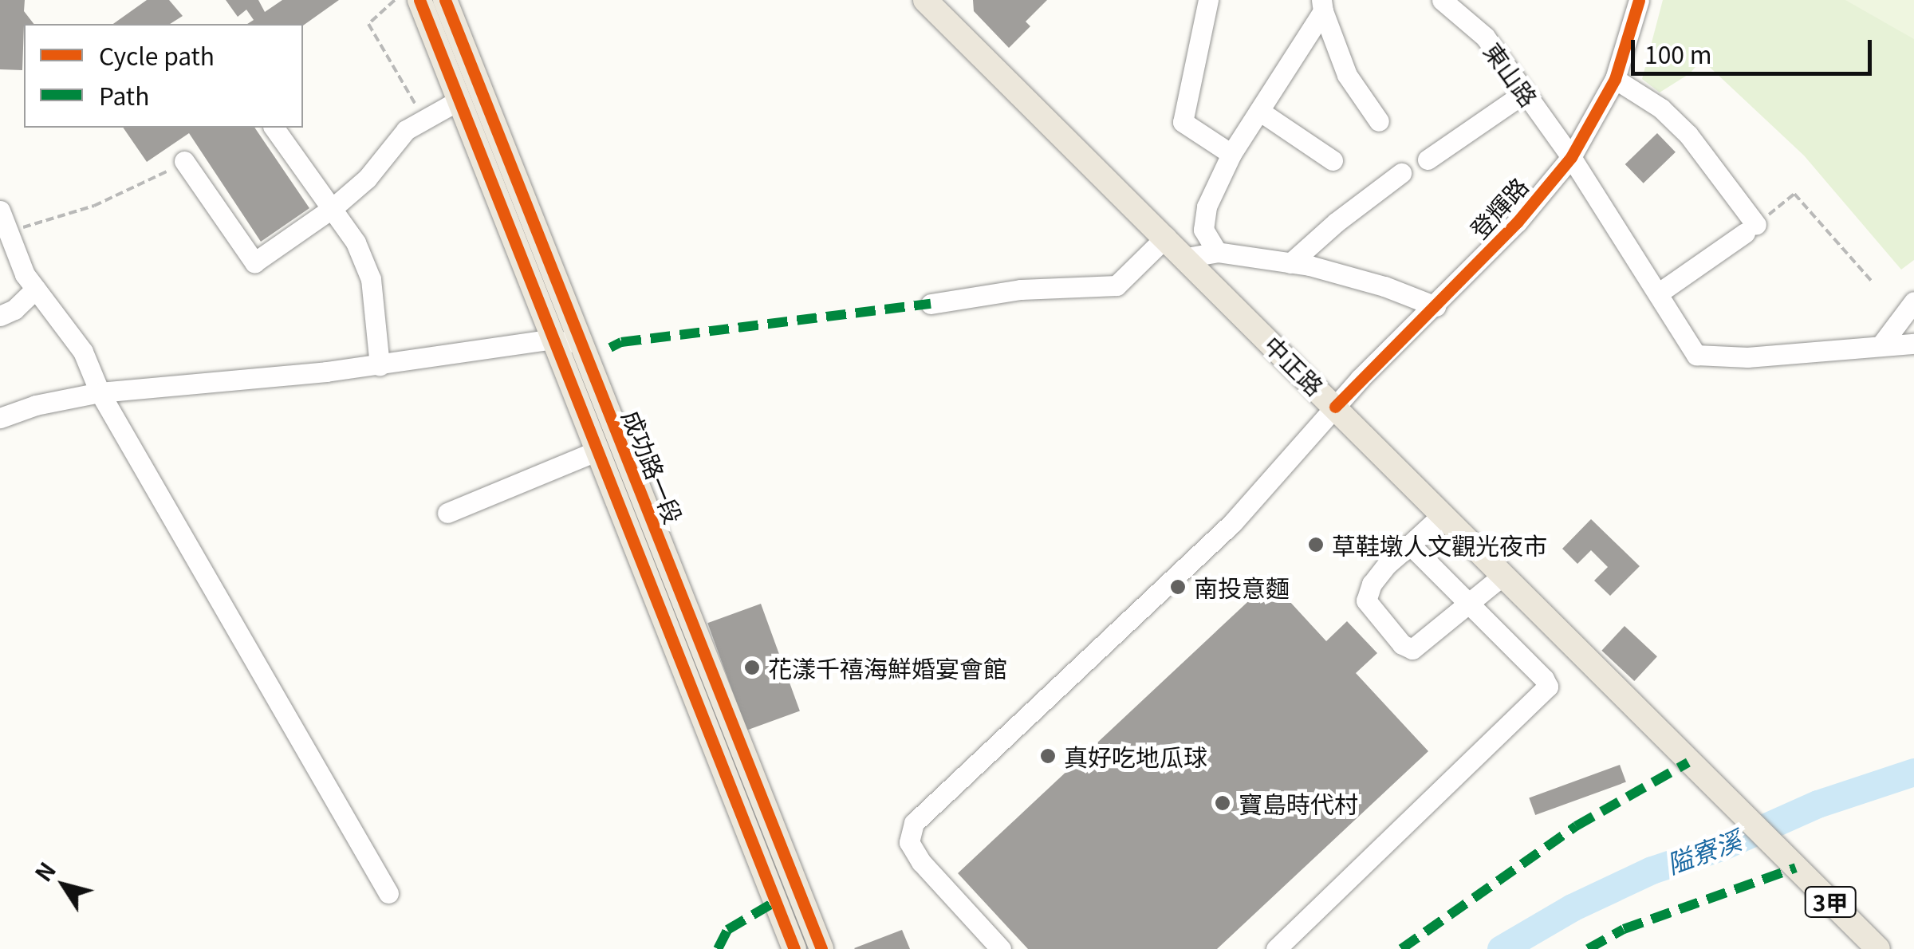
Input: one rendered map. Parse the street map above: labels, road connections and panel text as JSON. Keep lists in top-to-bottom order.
{
  "streets": {
    "main road": ["中正路", "成功路一段", "3甲"],
    "street": ["東山路", "登輝路"]
  },
  "crossings": [
    ["東山路", "登輝路"],
    ["登輝路", "中正路"]
  ],
  "water": ["隘寮溪"],
  "places": [
    "草鞋墩人文觀光夜市",
    "南投意麵",
    "花漾千禧海鮮婚宴會館",
    "真好吃地瓜球",
    "寶島時代村"
  ],
  "legend": ["Cycle path", "Path"],
  "scale_bar": "100 m",
  "north": "top left"
}
